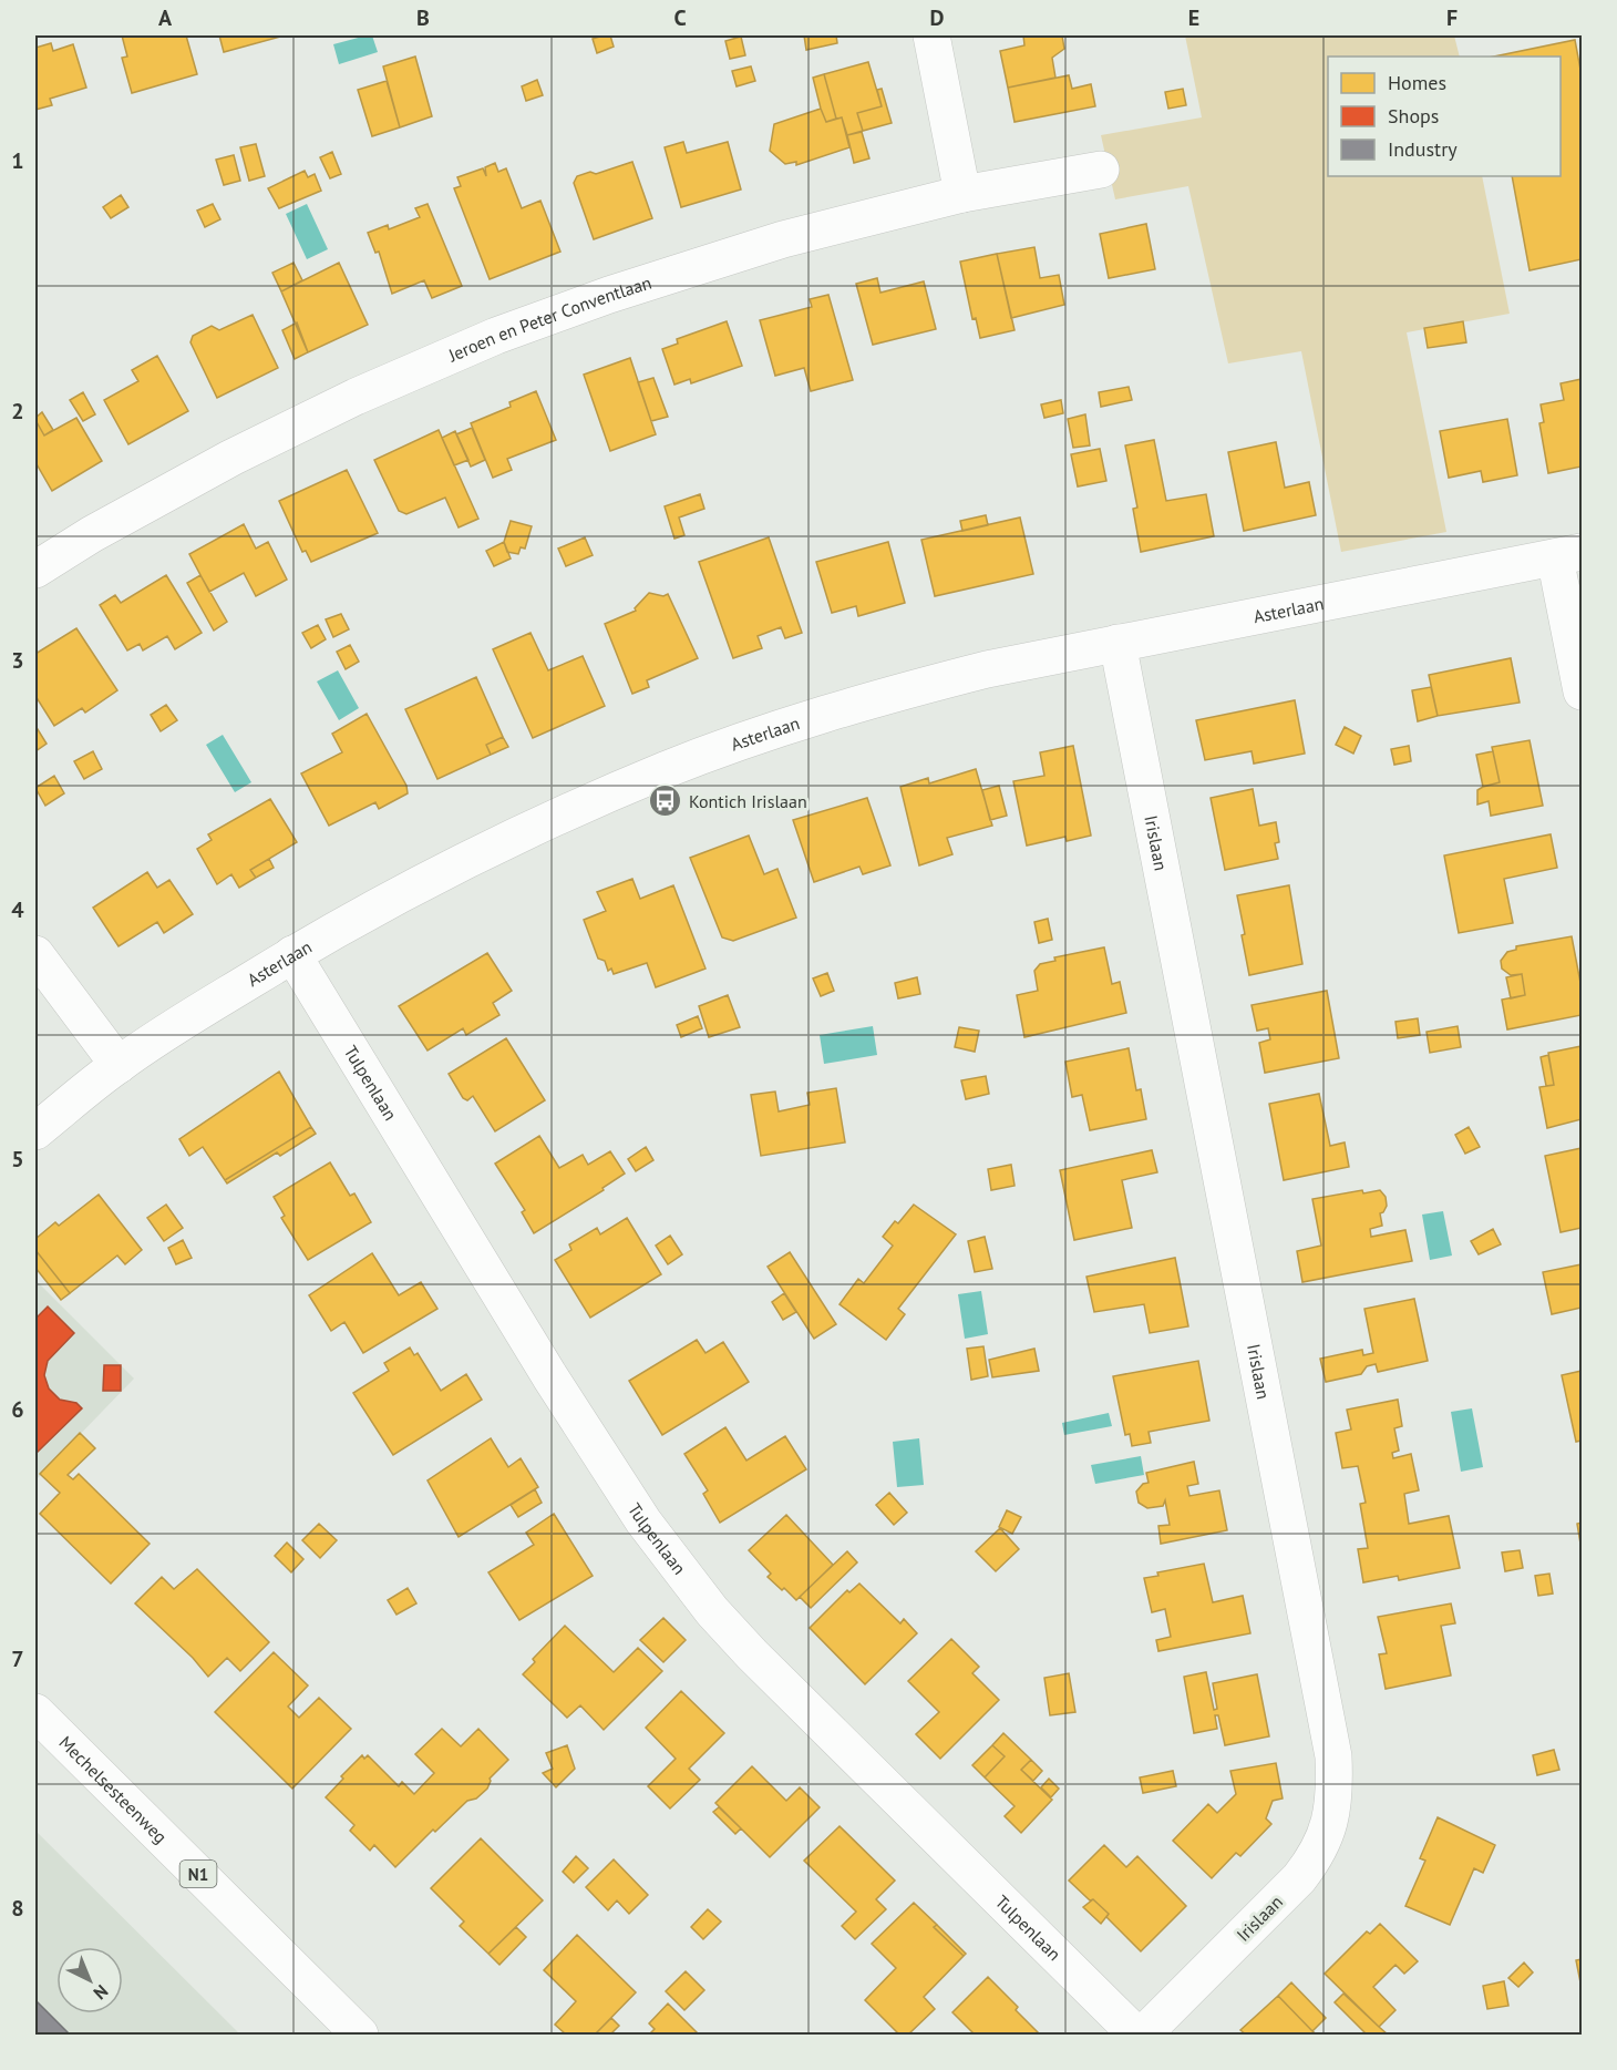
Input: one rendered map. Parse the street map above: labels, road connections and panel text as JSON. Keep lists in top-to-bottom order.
{
  "streets": {
    "street": [
      "Jeroen en Peter Conventlaan",
      "Asterlaan",
      "Irislaan",
      "Tulpenlaan",
      "Mechelsesteenweg",
      "N1"
    ]
  },
  "crossings": [
    ["Asterlaan", "Irislaan"],
    ["Asterlaan", "Tulpenlaan"]
  ],
  "places": {
    "bus stop": ["Kontich Irislaan"]
  },
  "legend": ["Homes", "Shops", "Industry"],
  "north": "bottom right",
  "grid": {
    "columns": [
      "A",
      "B",
      "C",
      "D",
      "E",
      "F"
    ],
    "rows": [
      "1",
      "2",
      "3",
      "4",
      "5",
      "6",
      "7",
      "8"
    ]
  }
}
